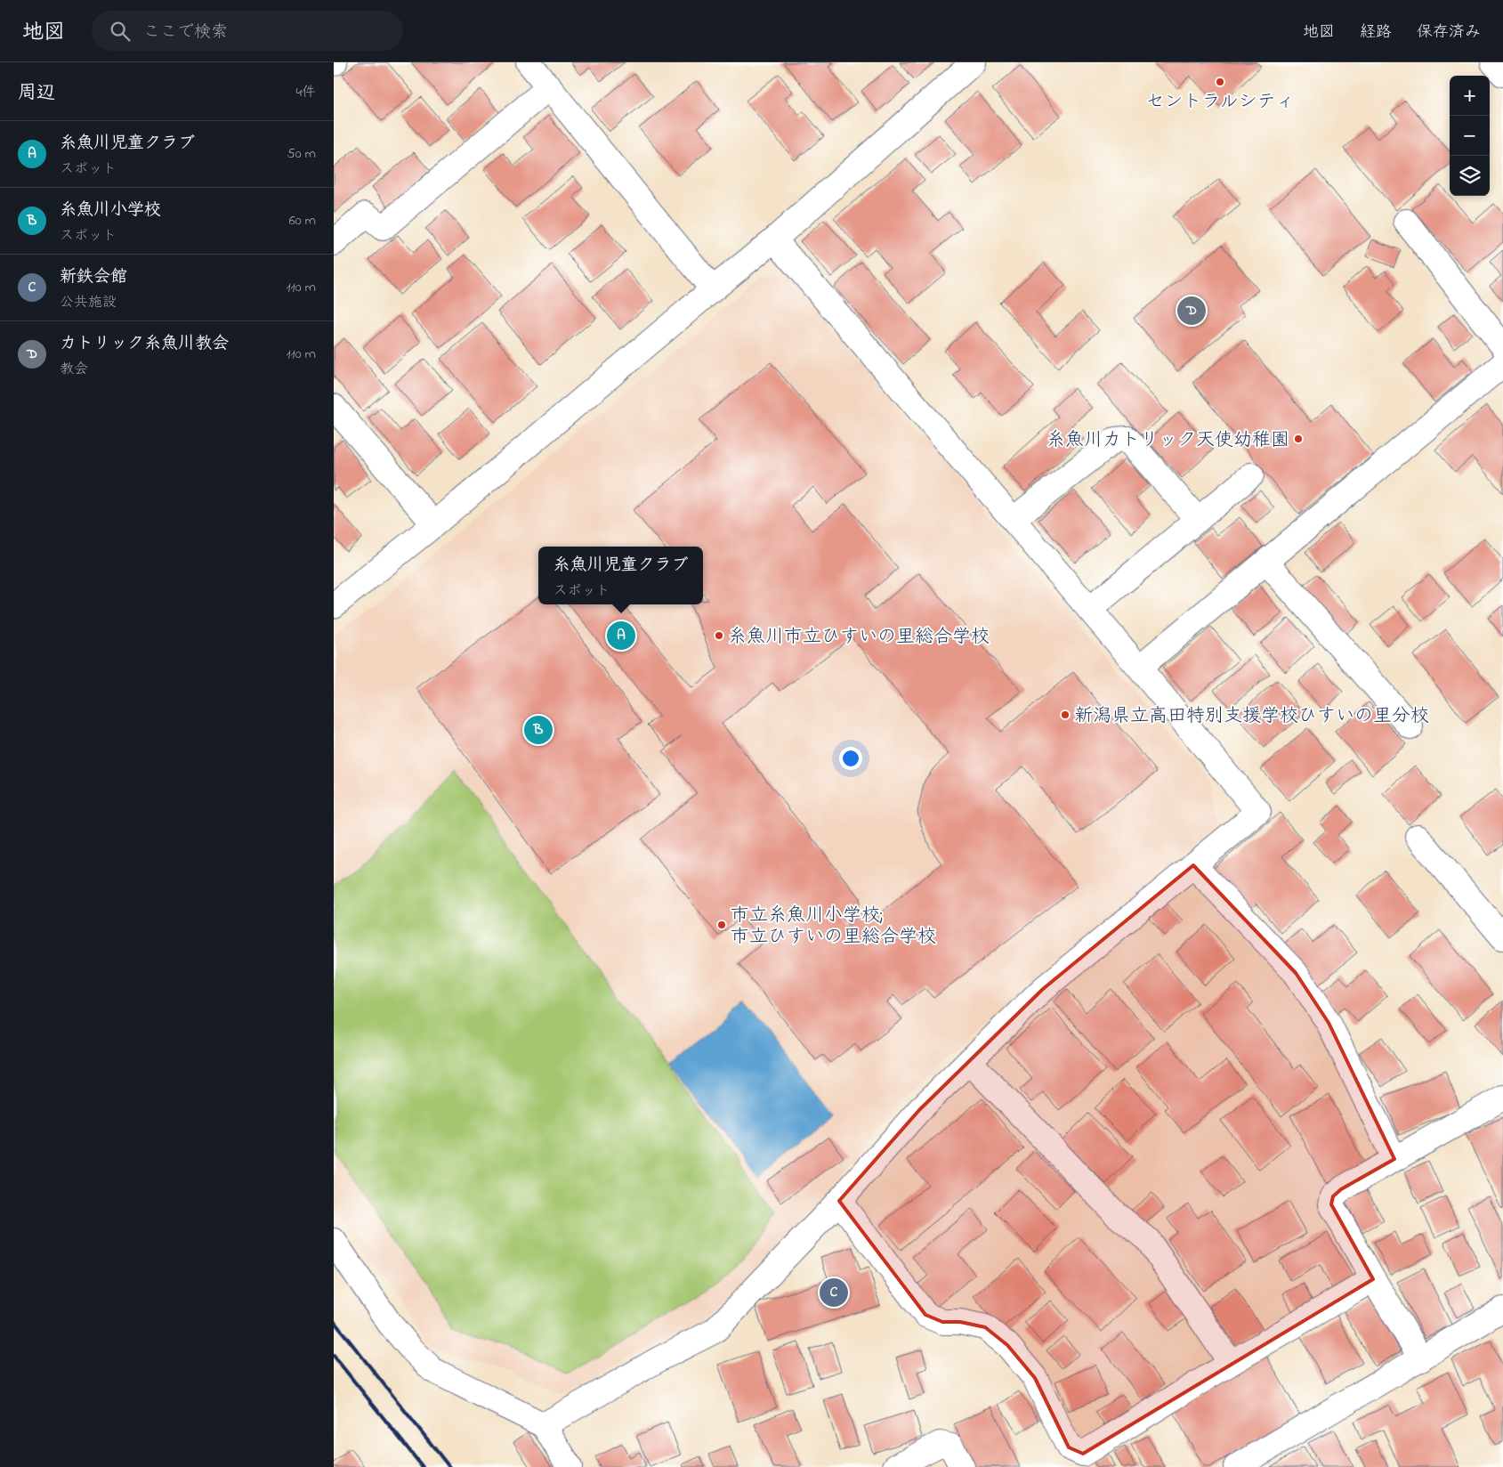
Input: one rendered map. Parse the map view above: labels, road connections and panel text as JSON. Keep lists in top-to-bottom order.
{
  "places": [
    "セントラルシティ",
    "糸魚川カトリック天使幼稚園",
    "糸魚川市立ひすいの里総合学校",
    "新潟県立高田特別支援学校ひすいの里分校",
    "市立糸魚川小学校; 市立ひすいの里総合学校"
  ],
  "page": {
    "header": "地図",
    "search": "ここで検索",
    "nav": ["地図", "経路", "保存済み"],
    "heading": ["周辺", "4件"],
    "map_buttons": ["+", "−"],
    "list": [
      {
        "mark": "A",
        "name": "糸魚川児童クラブ",
        "note": "スポット",
        "value": "50 m"
      },
      {
        "mark": "B",
        "name": "糸魚川小学校",
        "note": "スポット",
        "value": "60 m"
      },
      {
        "mark": "C",
        "name": "新鉄会館",
        "note": "公共施設",
        "value": "110 m"
      },
      {
        "mark": "D",
        "name": "カトリック糸魚川教会",
        "note": "教会",
        "value": "110 m"
      }
    ],
    "pins": [
      "D",
      "A",
      "B",
      "C"
    ],
    "popup": ["糸魚川児童クラブ", "スポット"]
  }
}
